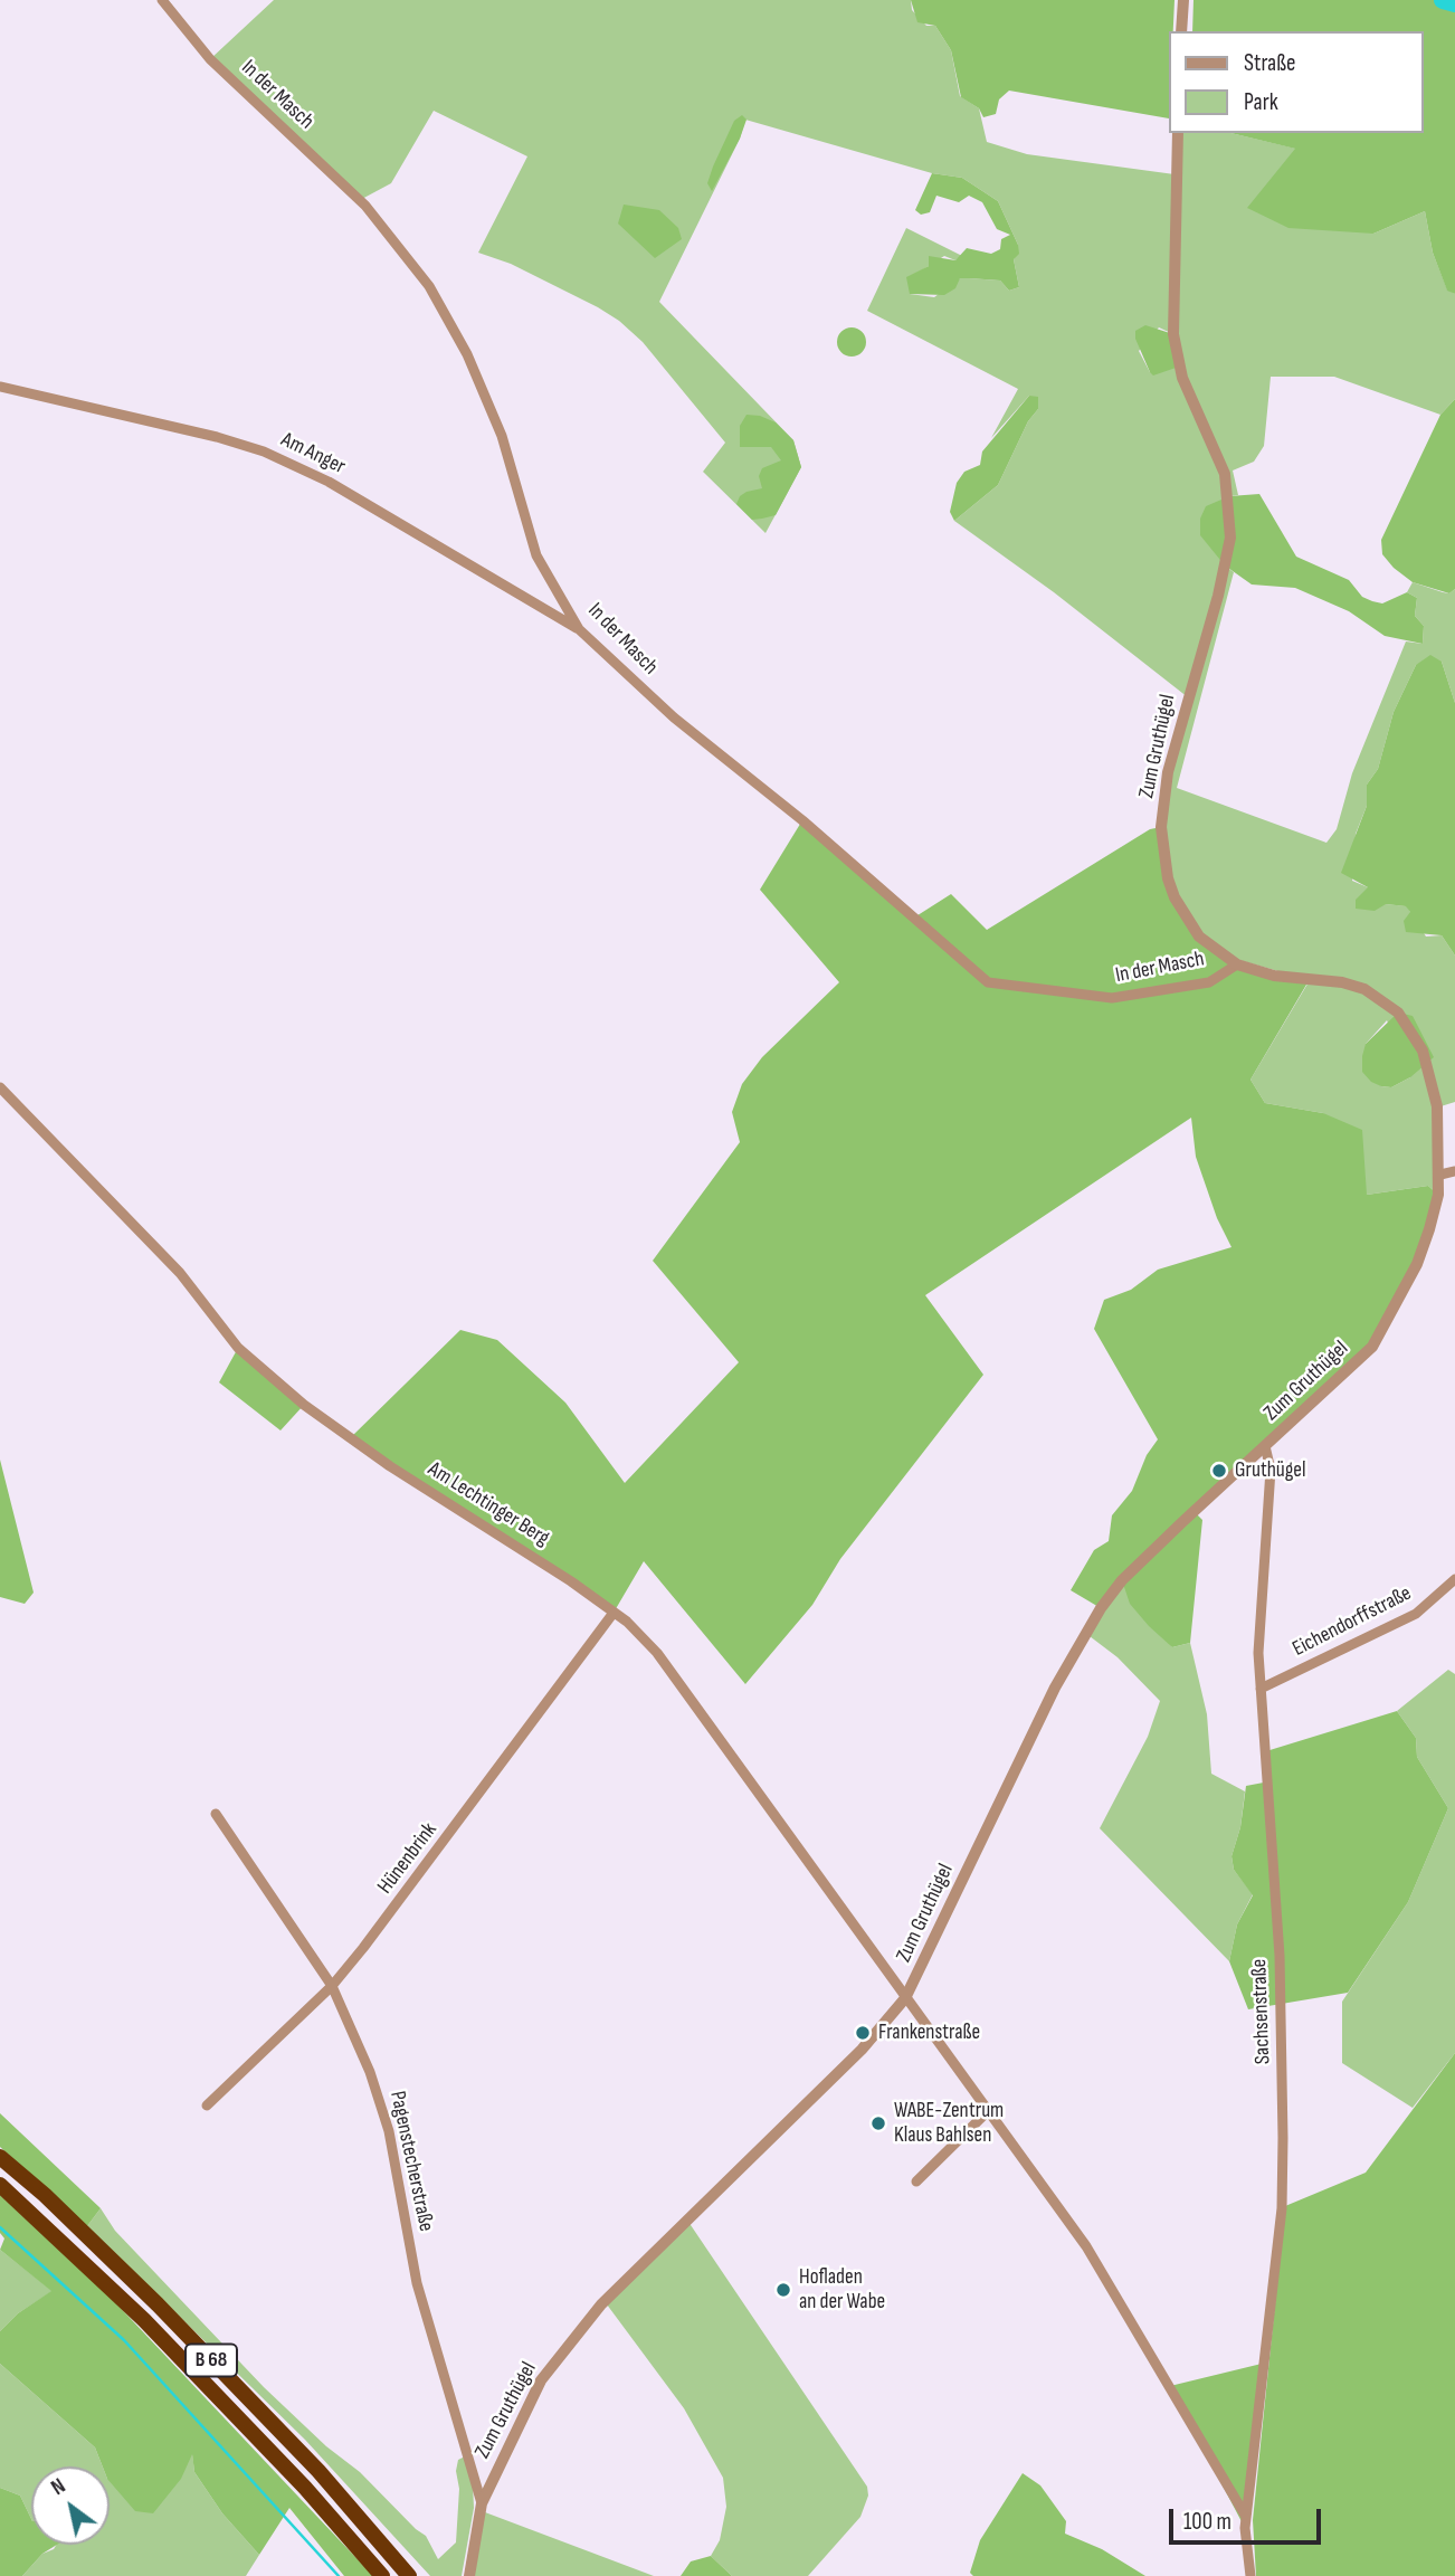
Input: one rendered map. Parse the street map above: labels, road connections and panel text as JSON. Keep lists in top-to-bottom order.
{
  "streets": {
    "highway": ["B 68"],
    "street": [
      "In der Masch",
      "Am Anger",
      "Zum Gruthügel",
      "Am Lechtinger Berg",
      "Eichendorffstraße",
      "Hünenbrink",
      "Sachsenstraße",
      "Pagenstecherstraße"
    ]
  },
  "crossings": [
    ["In der Masch", "Am Anger"],
    ["In der Masch", "Zum Gruthügel"],
    ["Zum Gruthügel", "Am Lechtinger Berg"],
    ["Zum Gruthügel", "Sachsenstraße"],
    ["Zum Gruthügel", "Pagenstecherstraße"],
    ["Am Lechtinger Berg", "Hünenbrink"],
    ["Eichendorffstraße", "Sachsenstraße"],
    ["Hünenbrink", "Pagenstecherstraße"]
  ],
  "places": [
    "Gruthügel",
    "Frankenstraße",
    "WABE-Zentrum Klaus Bahlsen",
    "Hofladen an der Wabe"
  ],
  "legend": ["Straße", "Park"],
  "scale_bar": "100 m",
  "north": "top left"
}
